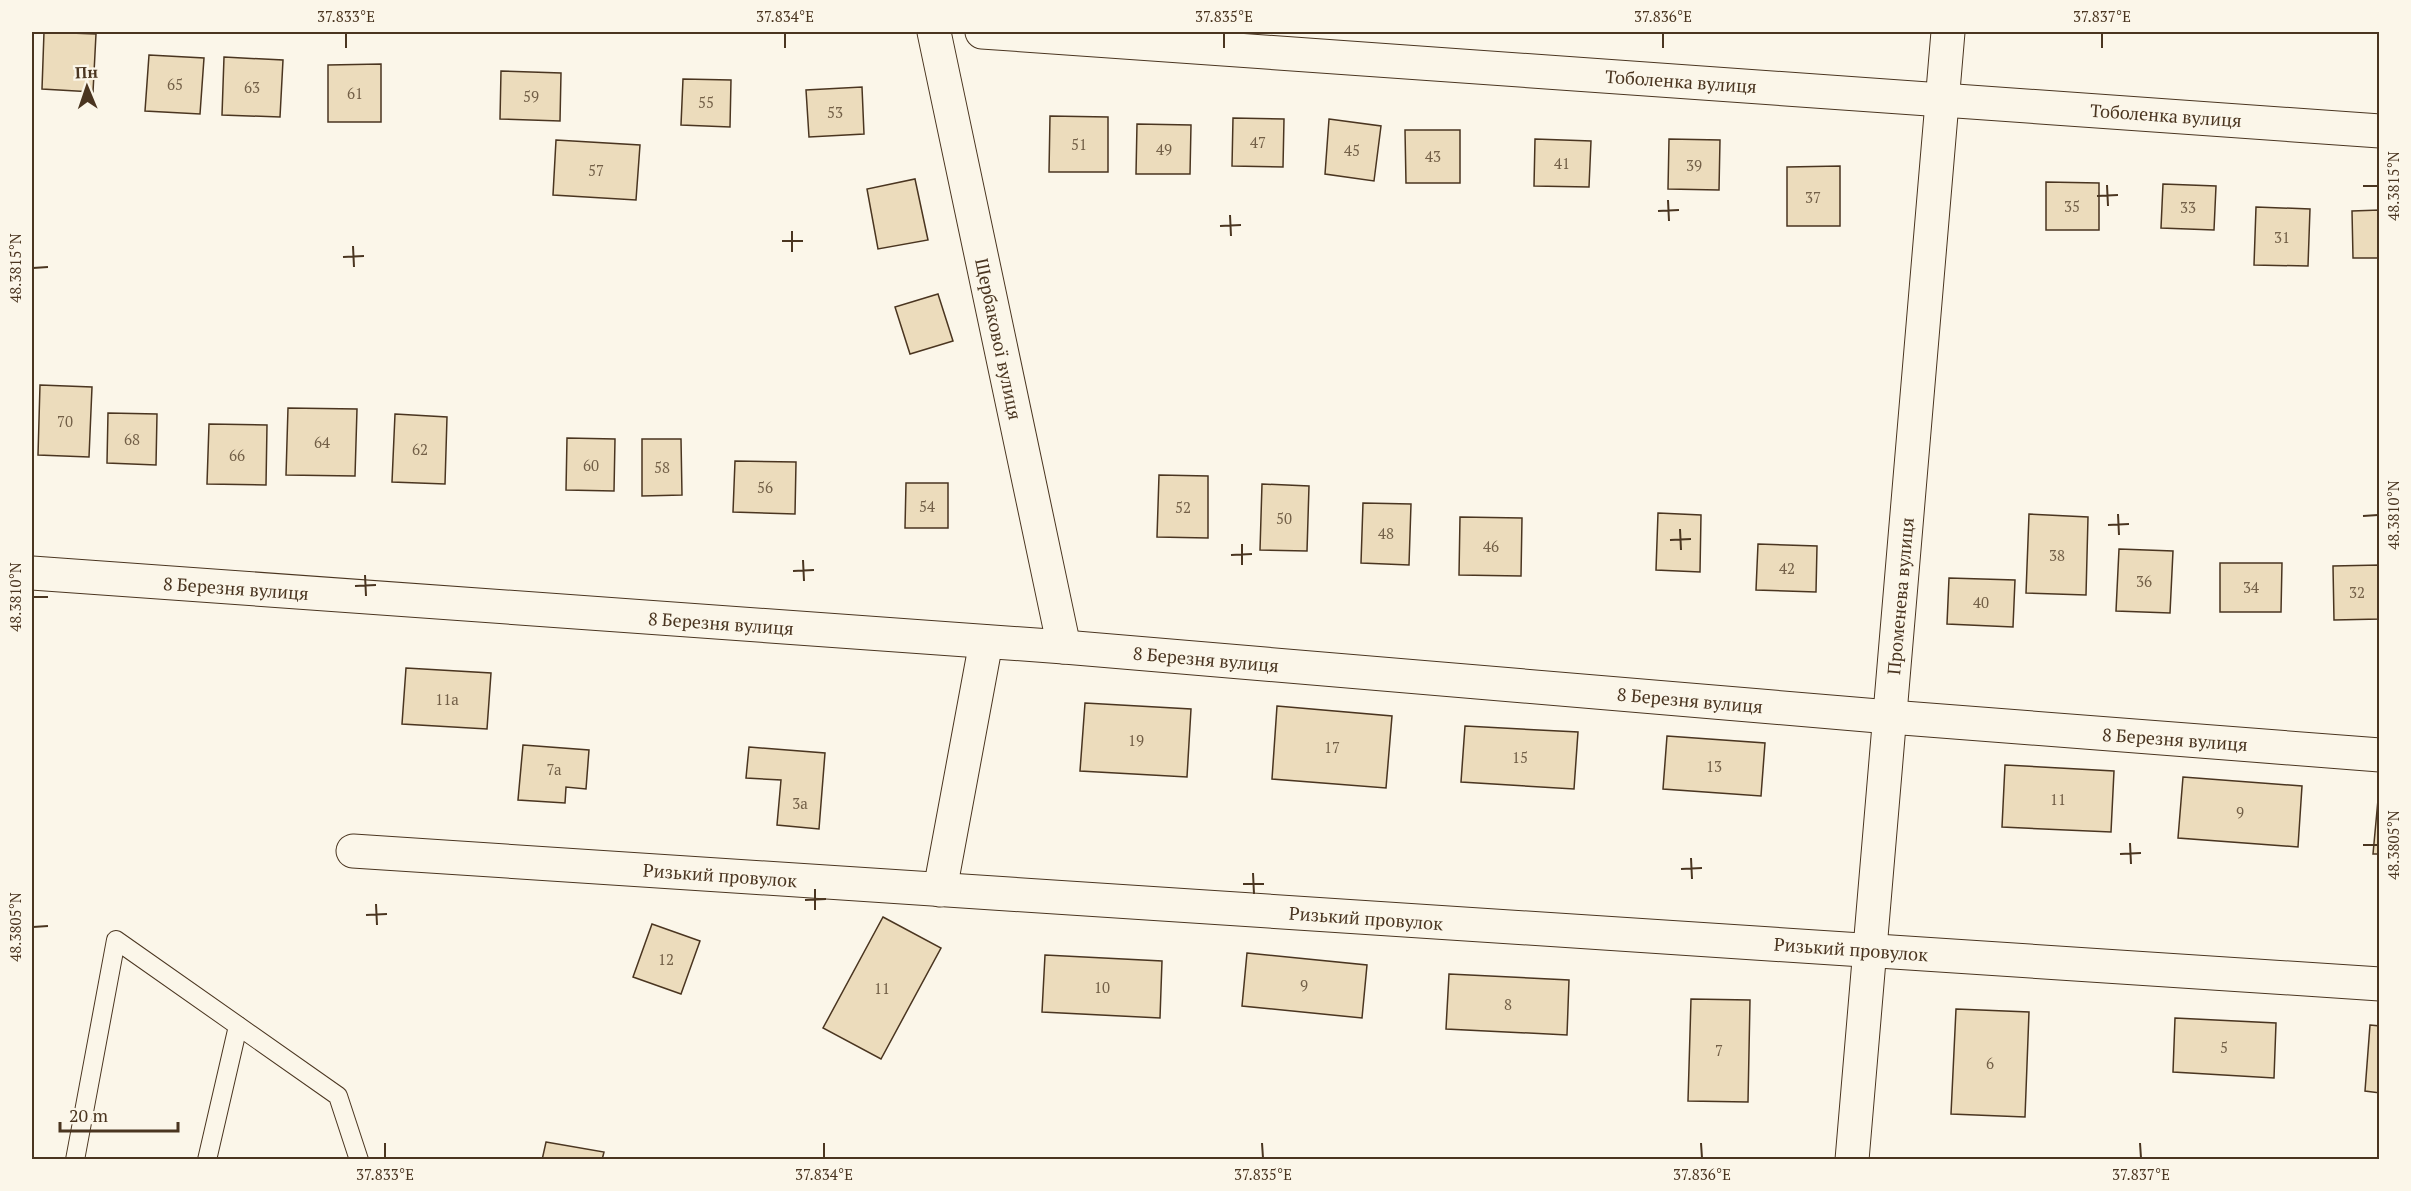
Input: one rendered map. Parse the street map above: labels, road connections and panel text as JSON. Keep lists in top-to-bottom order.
{
  "streets": {
    "street": [
      "Тоболенка вулиця",
      "Щербакової вулиця",
      "8 Березня вулиця",
      "Променева вулиця",
      "Ризький провулок"
    ]
  },
  "crossings": [
    ["Тоболенка вулиця", "Променева вулиця"],
    ["Щербакової вулиця", "8 Березня вулиця"],
    ["8 Березня вулиця", "Променева вулиця"],
    ["Променева вулиця", "Ризький провулок"]
  ],
  "house_numbers": [
    "65",
    "63",
    "61",
    "59",
    "55",
    "53",
    "47",
    "51",
    "49",
    "45",
    "43",
    "41",
    "39",
    "57",
    "37",
    "35",
    "33",
    "31",
    "70",
    "68",
    "64",
    "62",
    "66",
    "60",
    "58",
    "56",
    "54",
    "52",
    "50",
    "48",
    "46",
    "38",
    "42",
    "36",
    "34",
    "32",
    "40",
    "11а",
    "19",
    "17",
    "15",
    "13",
    "7а",
    "11",
    "3а",
    "9",
    "12",
    "9",
    "10",
    "11",
    "8",
    "5",
    "7",
    "6"
  ],
  "scale_bar": "20 m",
  "north": "top",
  "coordinates": [
    "37.833°E",
    "37.834°E",
    "37.835°E",
    "37.836°E",
    "37.837°E",
    "48.3815°N",
    "48.3810°N",
    "48.3805°N"
  ]
}
